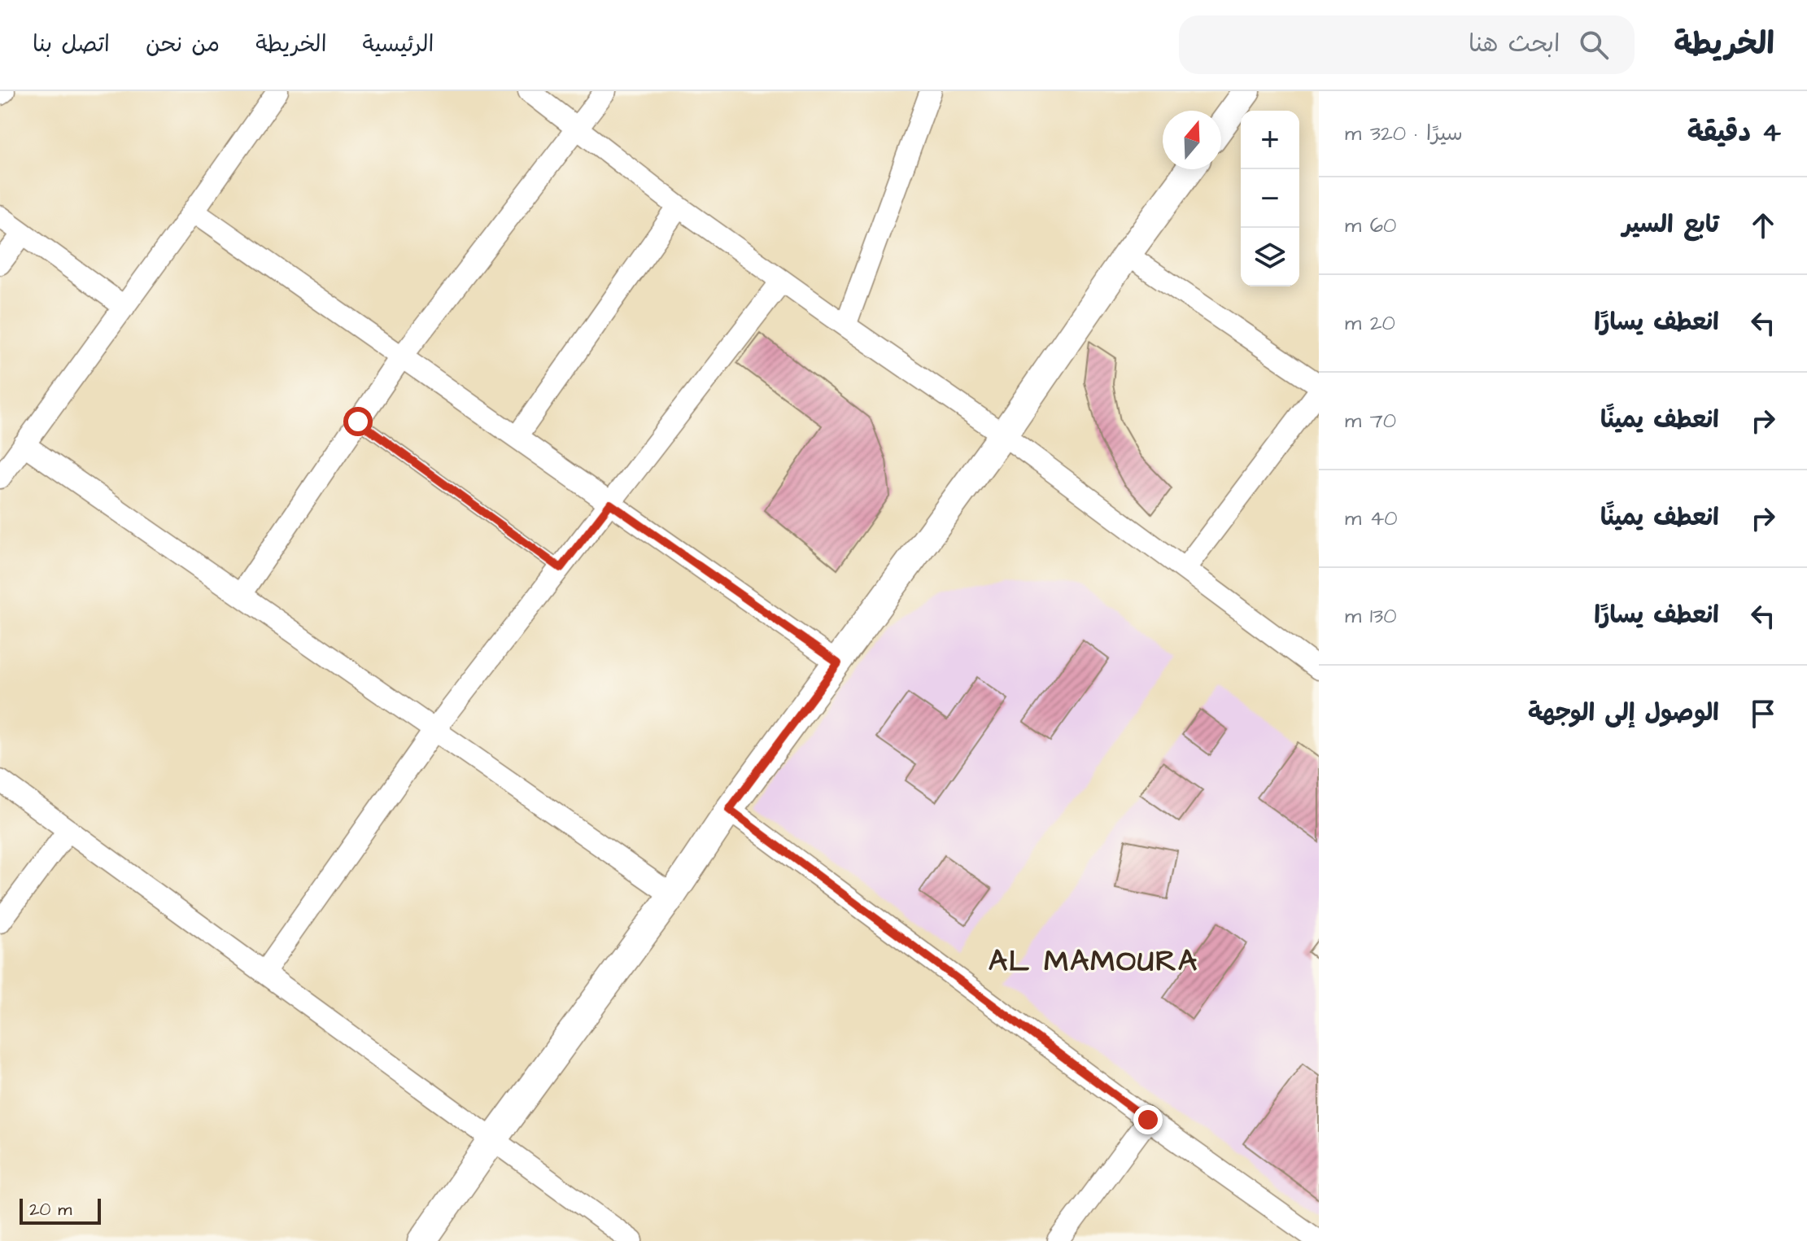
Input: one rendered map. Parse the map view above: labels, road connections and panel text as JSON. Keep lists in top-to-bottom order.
{
  "districts": ["AL MAMOURA"],
  "scale_bar": "20 m",
  "north": "top",
  "page": {
    "header": "الخريطة",
    "search": "ابحث هنا",
    "nav": [
      "الرئيسية",
      "الخريطة",
      "من نحن",
      "اتصل بنا"
    ],
    "heading": ["4 دقيقة", "سيرًا · 320 m"],
    "map_buttons": ["+", "−"],
    "list": [
      ["تابع السير", "60 m"],
      ["انعطف يسارًا", "20 m"],
      ["انعطف يمينًا", "70 m"],
      ["انعطف يمينًا", "40 m"],
      ["انعطف يسارًا", "130 m"],
      "الوصول إلى الوجهة"
    ],
    "scale": "20 m"
  }
}
